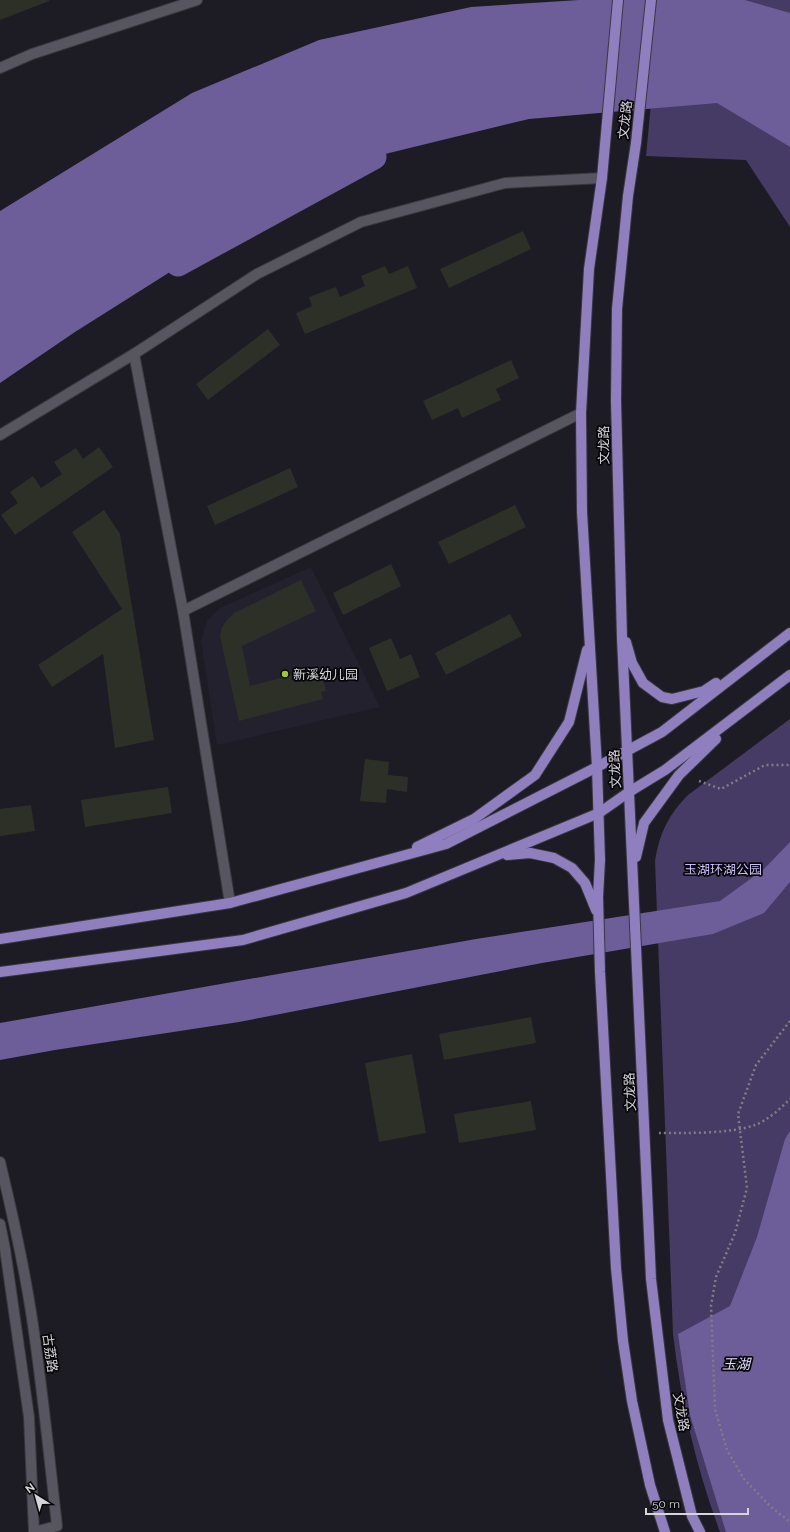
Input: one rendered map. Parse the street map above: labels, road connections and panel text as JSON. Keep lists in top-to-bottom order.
{
  "streets": {
    "main road": ["文龙路"],
    "street": ["古荔路"]
  },
  "water": ["玉湖"],
  "parks": ["玉湖环湖公园"],
  "places": ["新溪幼儿园"],
  "scale_bar": "50 m",
  "north": "top left"
}
